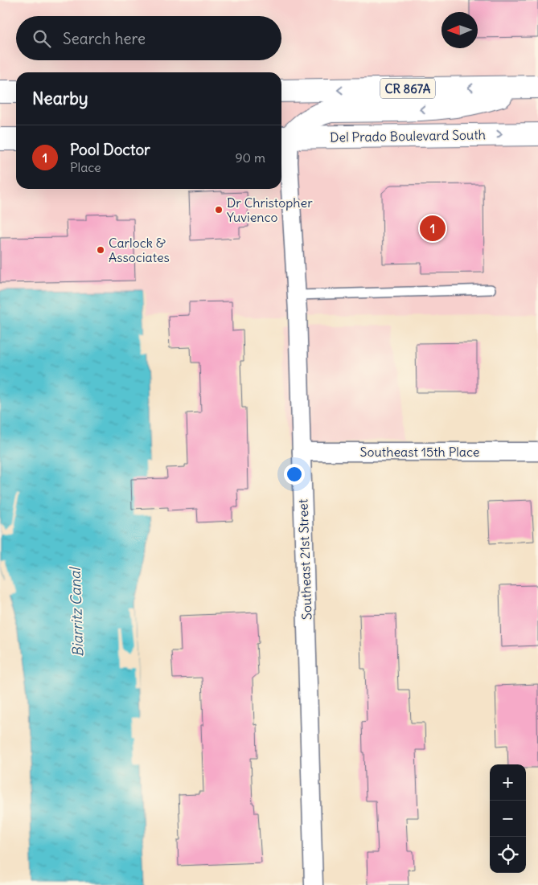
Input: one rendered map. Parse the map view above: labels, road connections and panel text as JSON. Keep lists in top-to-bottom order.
{
  "streets": {
    "main road": ["CR 867A", "Del Prado Boulevard South"],
    "street": ["Southeast 15th Place", "Southeast 21st Street"]
  },
  "crossings": [
    ["Del Prado Boulevard South", "Southeast 21st Street"],
    ["Southeast 15th Place", "Southeast 21st Street"]
  ],
  "water": ["Biarritz Canal"],
  "places": ["Dr Christopher Yuvienco", "Carlock & Associates"],
  "north": "left",
  "page": {
    "search": "Search here",
    "heading": "Nearby",
    "list": [
      {
        "mark": "1",
        "name": "Pool Doctor",
        "note": "Place",
        "value": "90 m"
      }
    ],
    "pins": "1",
    "map_buttons": ["+", "−"]
  }
}
